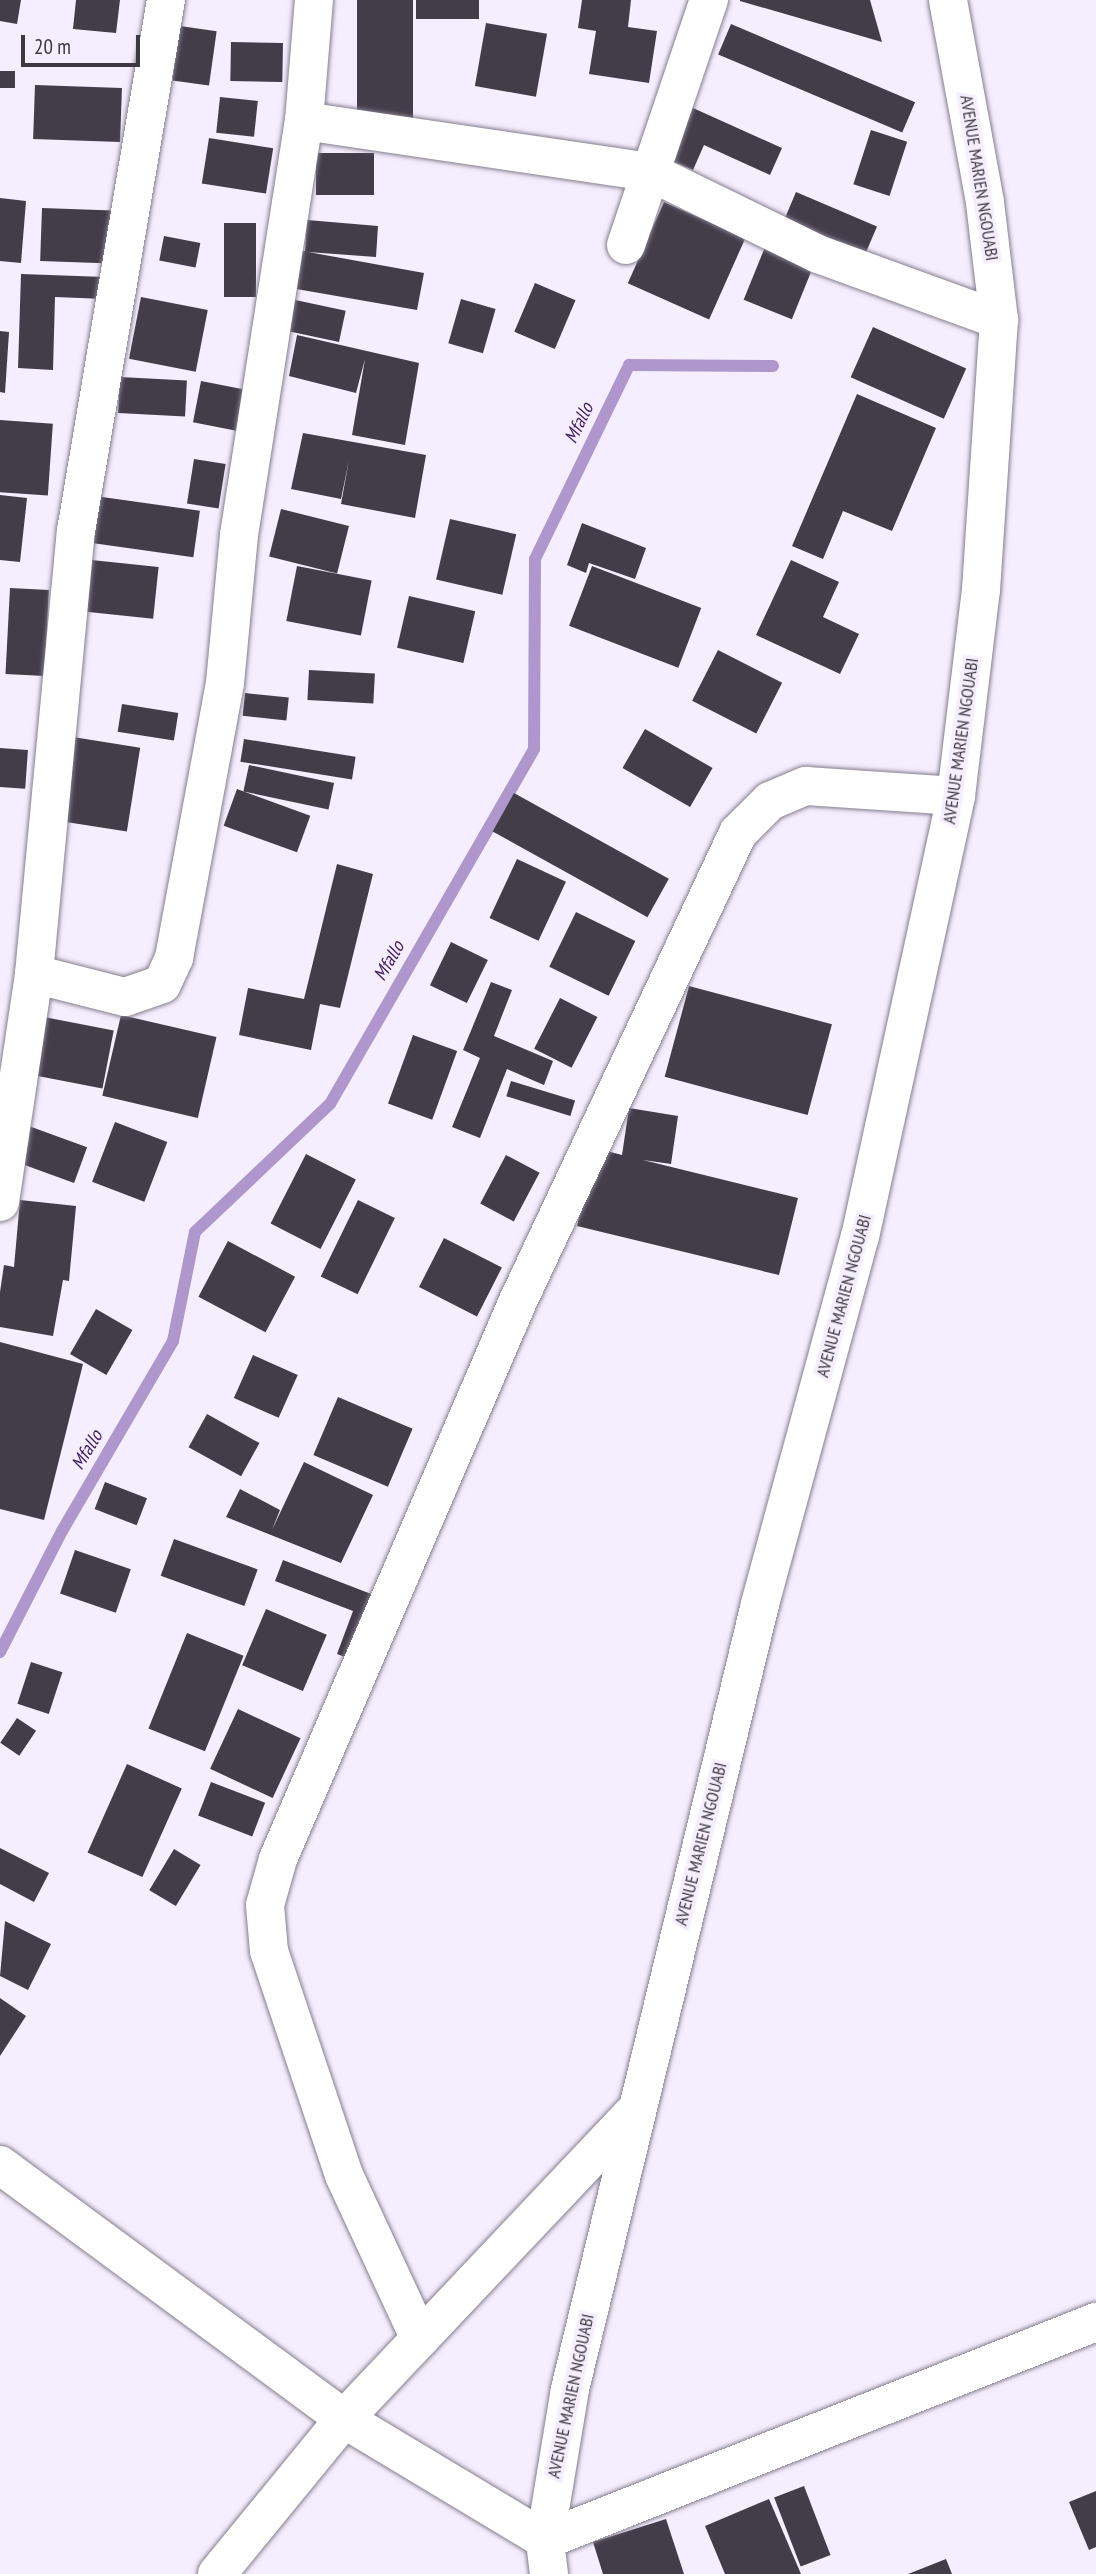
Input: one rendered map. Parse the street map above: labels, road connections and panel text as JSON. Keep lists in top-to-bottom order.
{
  "streets": {
    "street": ["AVENUE MARIEN NGOUABI"]
  },
  "water": ["Mfallo"],
  "scale_bar": "20 m"
}
